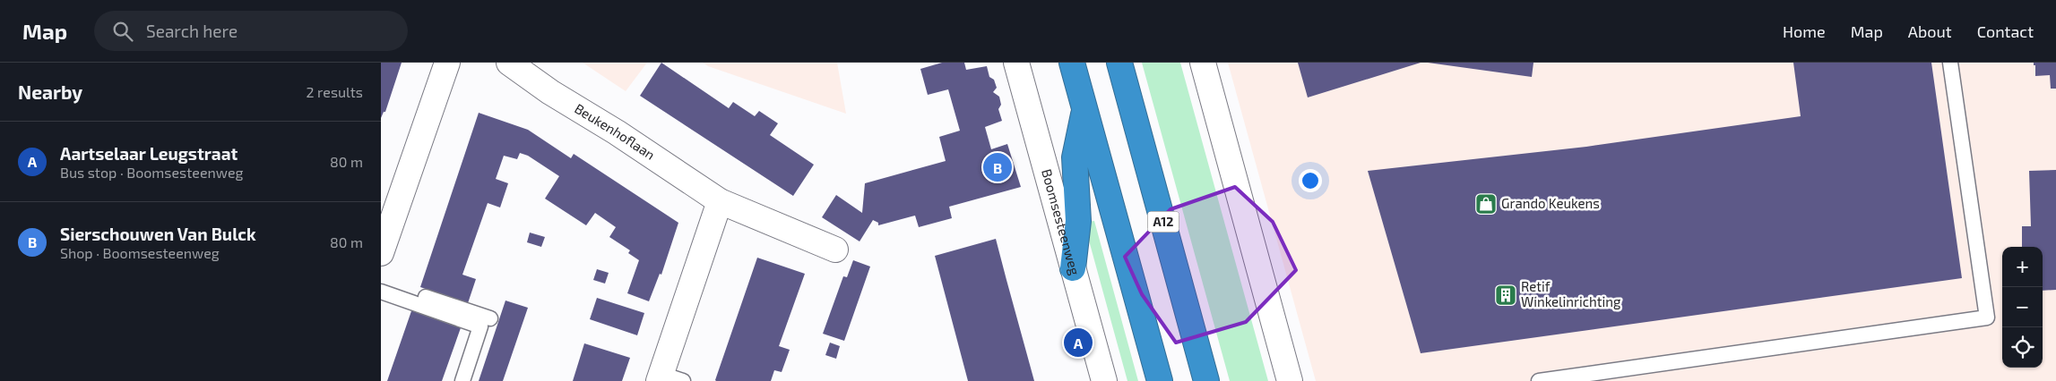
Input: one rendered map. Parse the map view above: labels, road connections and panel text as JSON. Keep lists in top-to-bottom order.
{
  "streets": {
    "highway": ["A12"],
    "street": ["Beukenhoflaan", "Boomsesteenweg"]
  },
  "places": {
    "shop": ["Grando Keukens"],
    "building": ["Retif Winkelinrichting"]
  },
  "page": {
    "header": "Map",
    "search": "Search here",
    "nav": [
      "Home",
      "Map",
      "About",
      "Contact"
    ],
    "heading": ["Nearby", "2 results"],
    "list": [
      {
        "mark": "A",
        "name": "Aartselaar Leugstraat",
        "note": "Bus stop · Boomsesteenweg",
        "value": "80 m"
      },
      {
        "mark": "B",
        "name": "Sierschouwen Van Bulck",
        "note": "Shop · Boomsesteenweg",
        "value": "80 m"
      }
    ],
    "pins": ["B", "A"],
    "map_buttons": ["+", "−"]
  }
}
